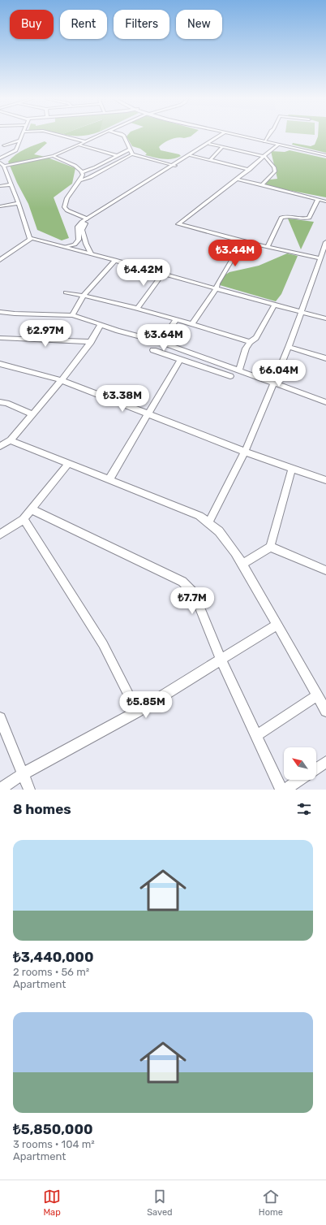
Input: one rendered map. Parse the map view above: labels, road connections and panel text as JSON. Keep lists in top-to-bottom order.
{
  "north": "top left",
  "page": {
    "chip": [
      "Buy",
      "Rent",
      "Filters",
      "New"
    ],
    "price": [
      "₺3.44M",
      "₺4.42M",
      "₺2.97M",
      "₺3.64M",
      "₺6.04M",
      "₺3.38M",
      "₺7.7M",
      "₺5.85M"
    ],
    "heading": "8 homes",
    "list": [
      {
        "name": "₺3,440,000",
        "note": "2 rooms · 56 m² · Apartment"
      },
      {
        "name": "₺5,850,000",
        "note": "3 rooms · 104 m² · Apartment"
      }
    ],
    "tabs": ["Map", "Saved", "Home"]
  }
}
